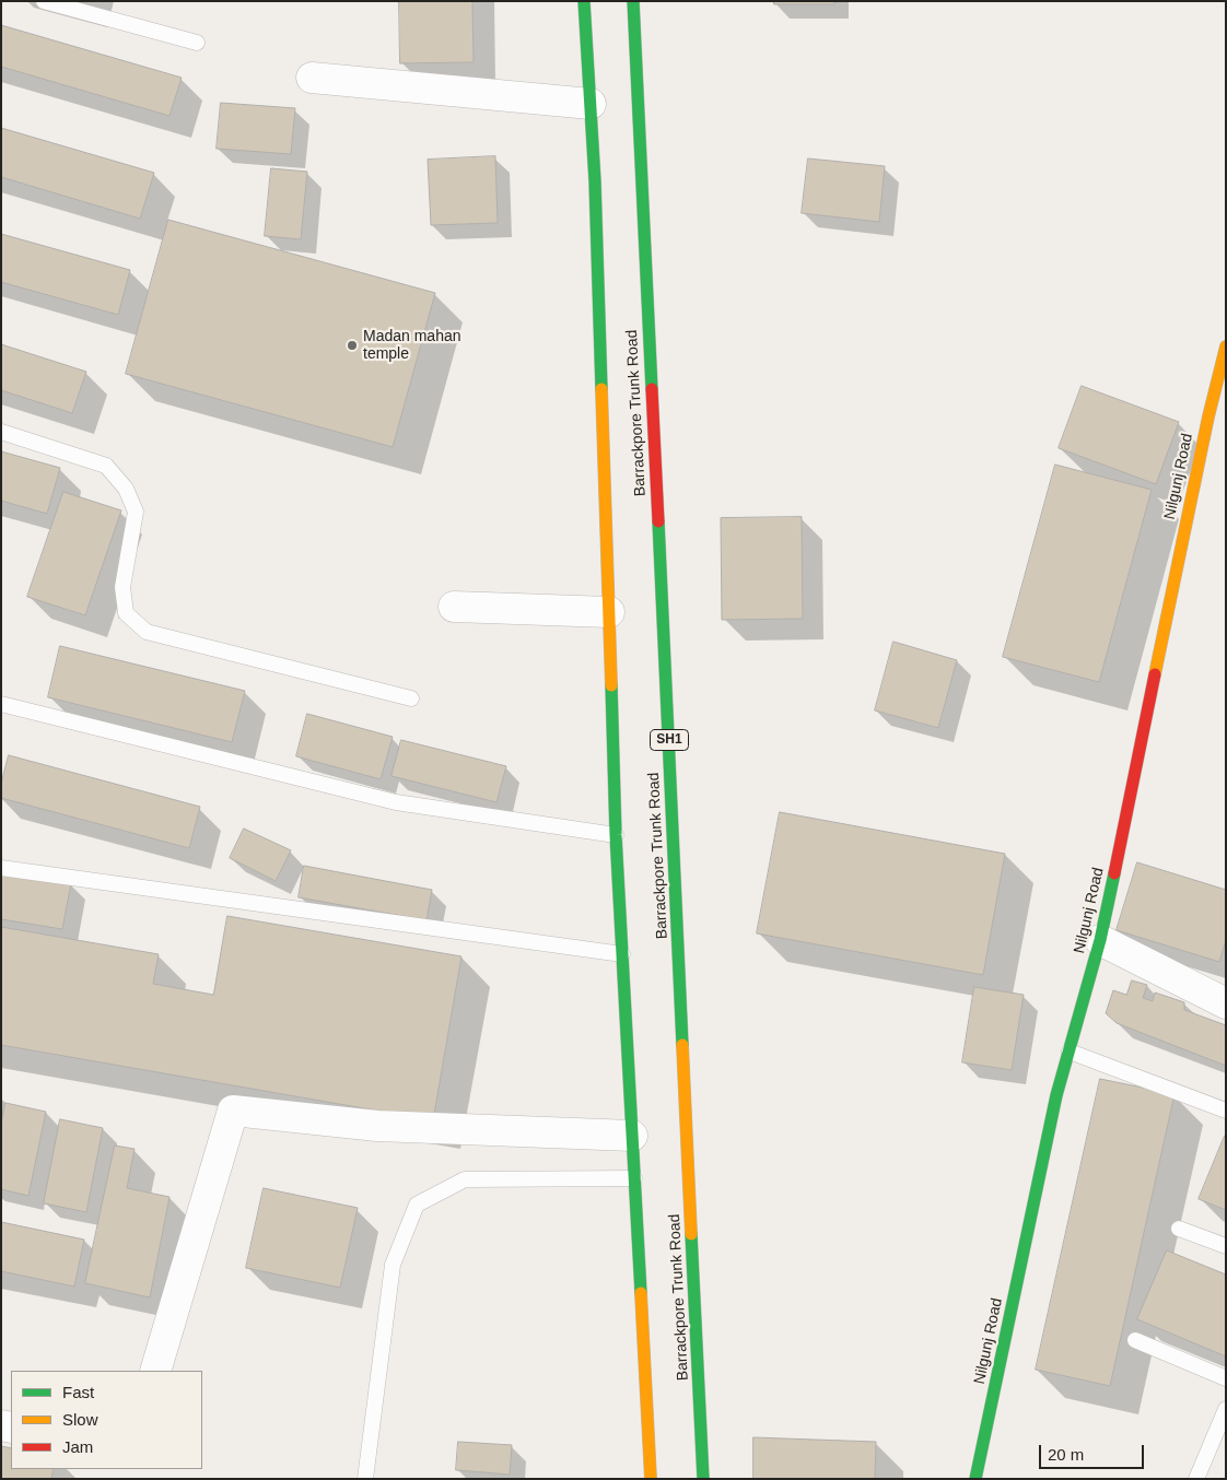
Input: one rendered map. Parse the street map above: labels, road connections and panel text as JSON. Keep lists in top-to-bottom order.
{
  "streets": {
    "main road": ["Barrackpore Trunk Road", "Nilgunj Road", "SH1"]
  },
  "places": ["Madan mahan temple"],
  "legend": ["Fast", "Slow", "Jam"],
  "scale_bar": "20 m"
}
